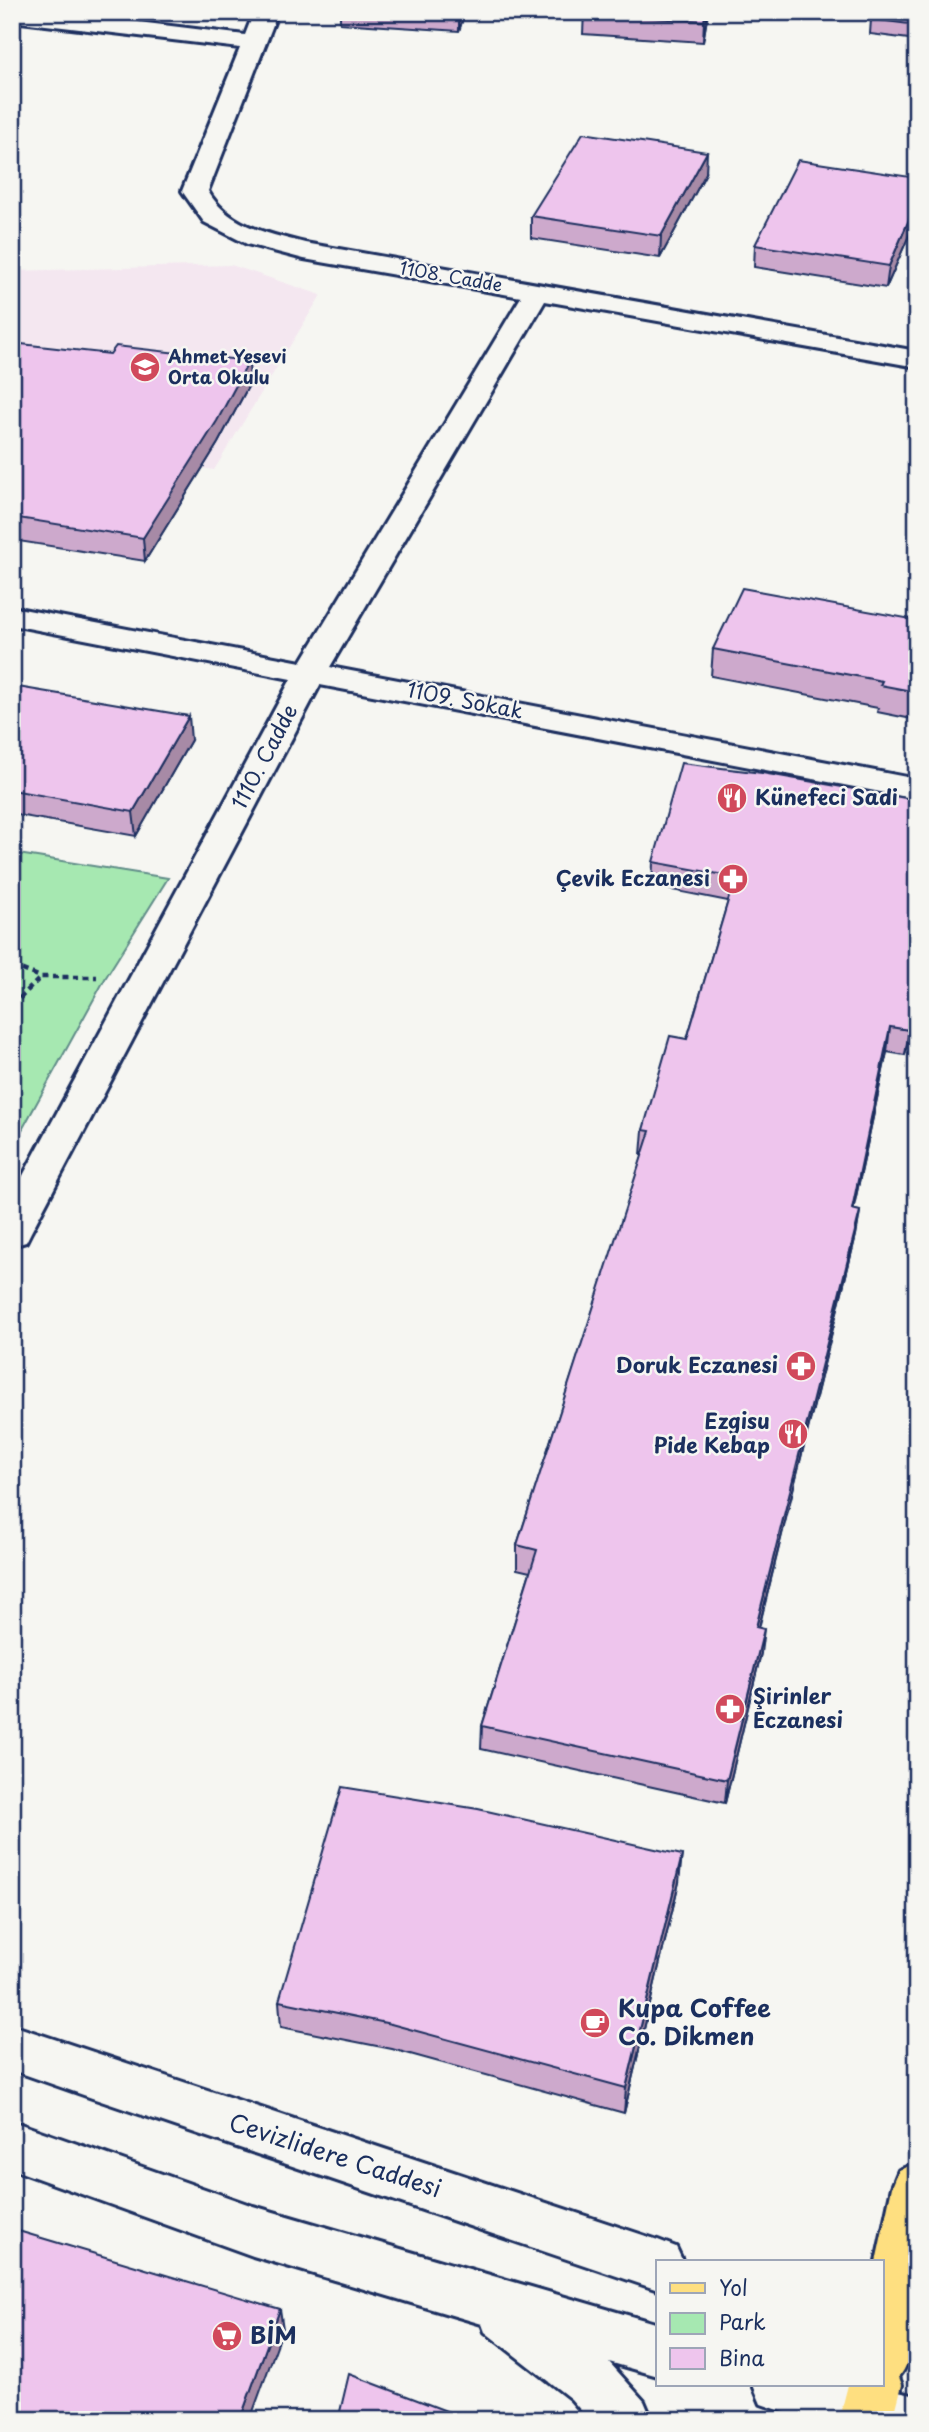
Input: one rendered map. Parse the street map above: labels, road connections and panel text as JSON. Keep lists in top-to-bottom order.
{
  "streets": {
    "street": [
      "1108. Cadde",
      "1109. Sokak",
      "1110. Cadde",
      "Cevizlidere Caddesi"
    ]
  },
  "crossings": [
    ["1108. Cadde", "1110. Cadde"],
    ["1109. Sokak", "1110. Cadde"]
  ],
  "places": {
    "school or university": ["Ahmet Yesevi Orta Okulu"],
    "restaurant": ["Künefeci Sadi", "Ezgisu Pide Kebap"],
    "pharmacy": ["Çevik Eczanesi", "Doruk Eczanesi", "Şirinler Eczanesi"],
    "cafe": ["Kupa Coffee Co. Dikmen"],
    "supermarket": ["BİM"]
  },
  "legend": ["Yol", "Park", "Bina"]
}
